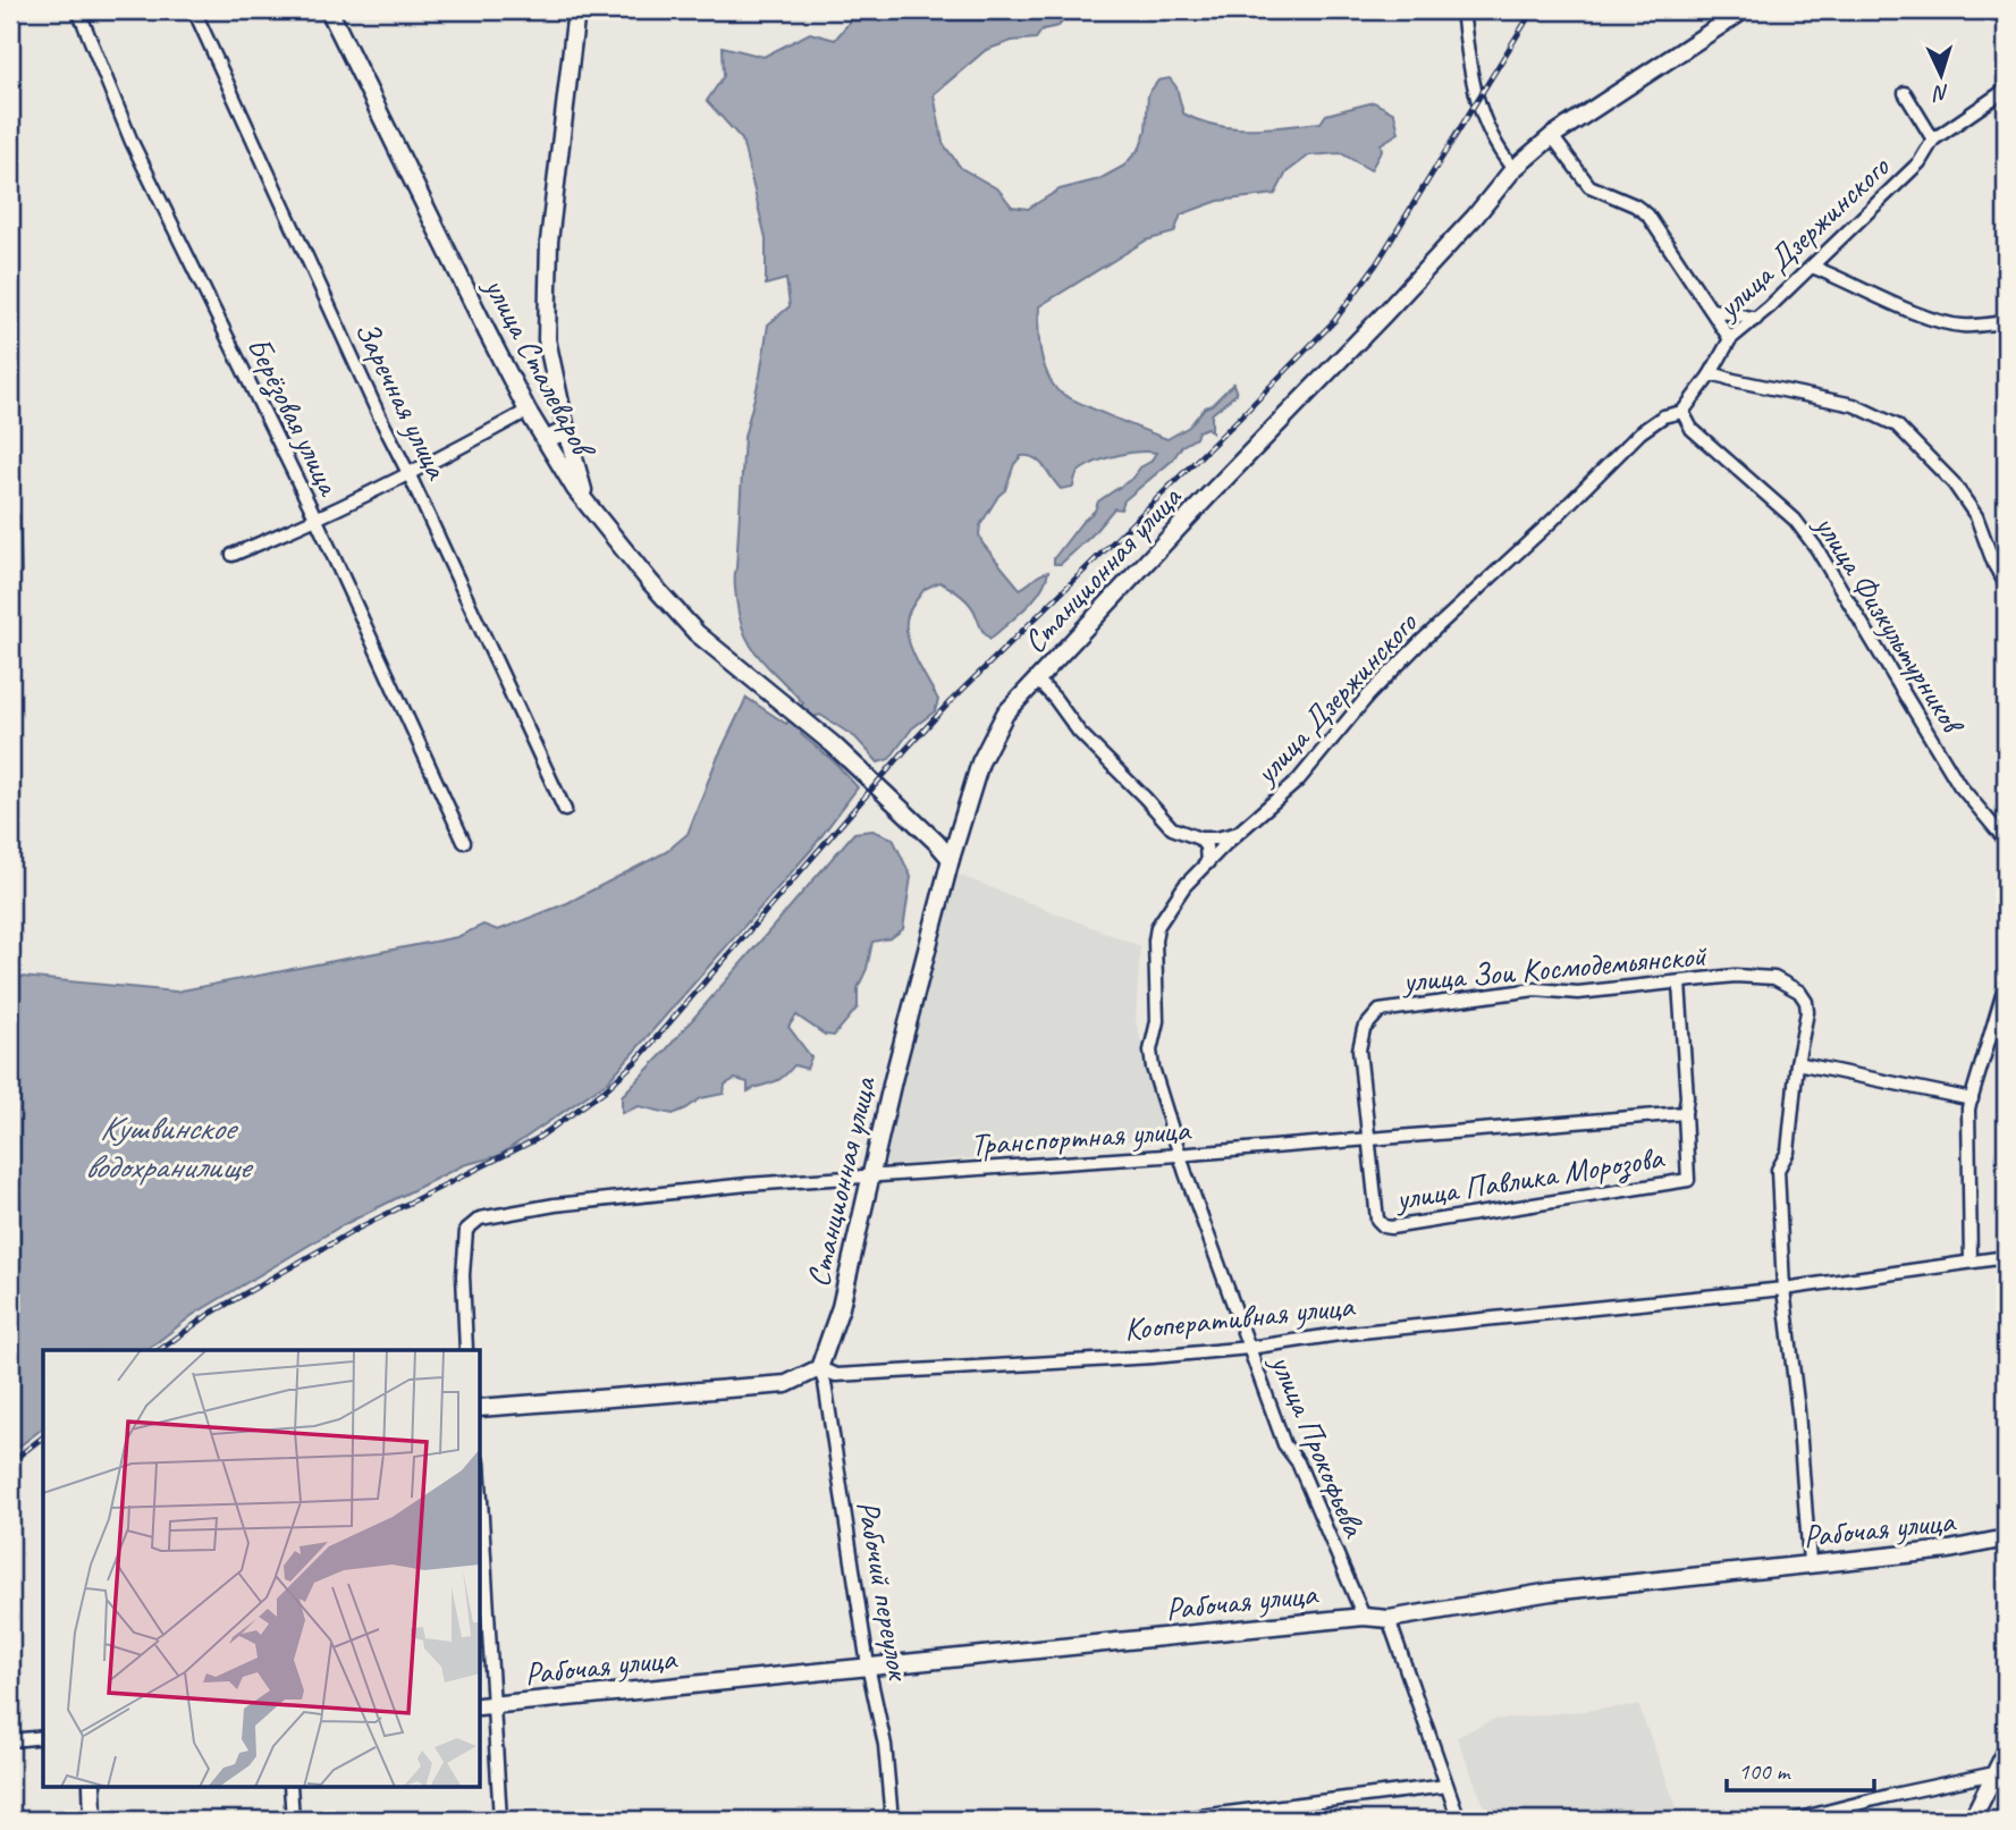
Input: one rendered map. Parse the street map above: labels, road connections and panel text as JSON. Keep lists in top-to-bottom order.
{
  "streets": {
    "street": [
      "улица Дзержинского",
      "улица Сталеваров",
      "Заречная улица",
      "Берёзовая улица",
      "Станционная улица",
      "улица Физкультурников",
      "улица Зои Космодемьянской",
      "Транспортная улица",
      "улица Павлика Морозова",
      "Кооперативная улица",
      "улица Прокофьева",
      "Рабочая улица",
      "Рабочий переулок"
    ]
  },
  "crossings": [
    ["улица Дзержинского", "улица Физкультурников"],
    ["улица Дзержинского", "улица Прокофьева"],
    ["улица Сталеваров", "Станционная улица"],
    ["Станционная улица", "Транспортная улица"],
    ["Станционная улица", "Кооперативная улица"],
    ["Станционная улица", "Рабочий переулок"],
    ["улица Зои Космодемьянской", "Транспортная улица"],
    ["улица Зои Космодемьянской", "улица Павлика Морозова"],
    ["Транспортная улица", "улица Павлика Морозова"],
    ["Транспортная улица", "улица Прокофьева"],
    ["Кооперативная улица", "улица Прокофьева"],
    ["Кооперативная улица", "Рабочий переулок"],
    ["улица Прокофьева", "Рабочая улица"],
    ["Рабочая улица", "Рабочий переулок"]
  ],
  "water": ["Кушвинское водохранилище"],
  "scale_bar": "100 m",
  "north": "bottom"
}
